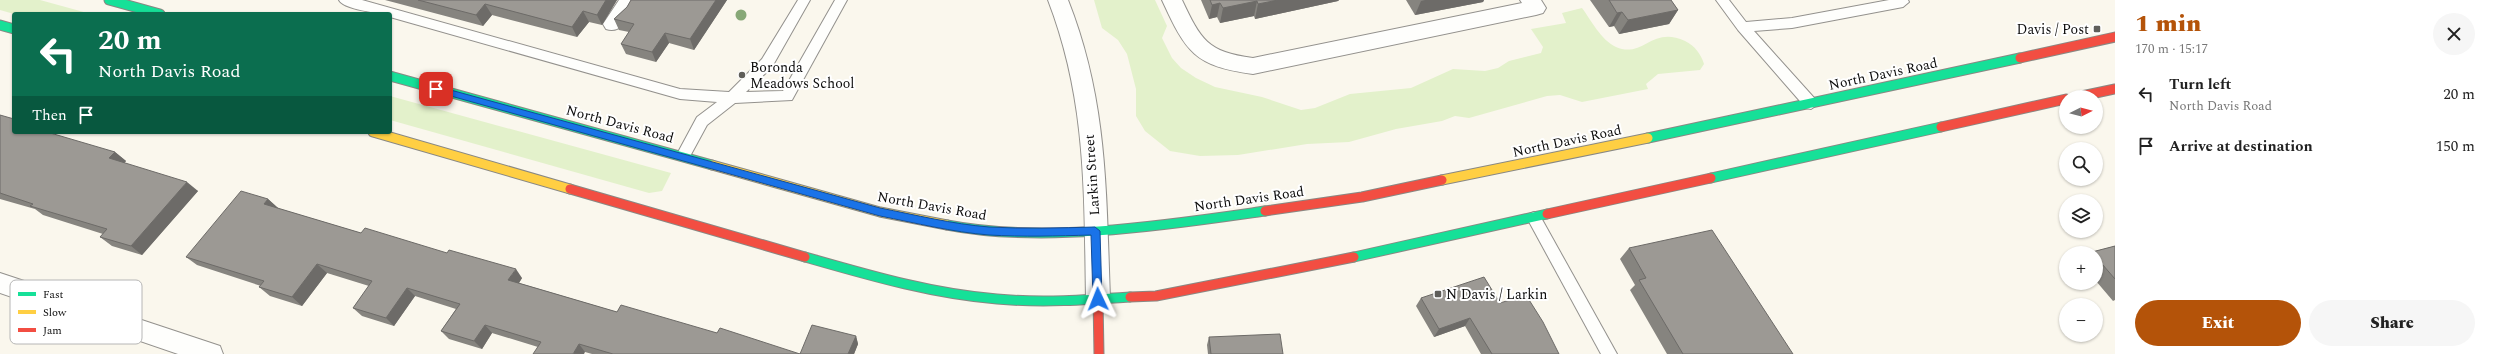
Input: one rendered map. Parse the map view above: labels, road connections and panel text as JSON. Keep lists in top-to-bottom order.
{
  "streets": {
    "main road": ["North Davis Road", "Larkin Street"]
  },
  "crossings": [
    ["North Davis Road", "Larkin Street"]
  ],
  "places": {
    "transit": ["Davis / Post", "N Davis / Larkin"],
    "other": ["Boronda Meadows School"]
  },
  "legend": ["Fast", "Slow", "Jam"],
  "north": "right",
  "page": {
    "heading": ["1 min", "170 m · 15:17"],
    "turn": ["20 m", "North Davis Road"],
    "list": [
      {
        "name": "Turn left",
        "note": "North Davis Road",
        "value": "20 m"
      },
      {
        "name": "Arrive at destination",
        "value": "150 m"
      }
    ],
    "map_buttons": ["+", "−"],
    "then": "Then",
    "buttons": ["Exit", "Share"]
  }
}
